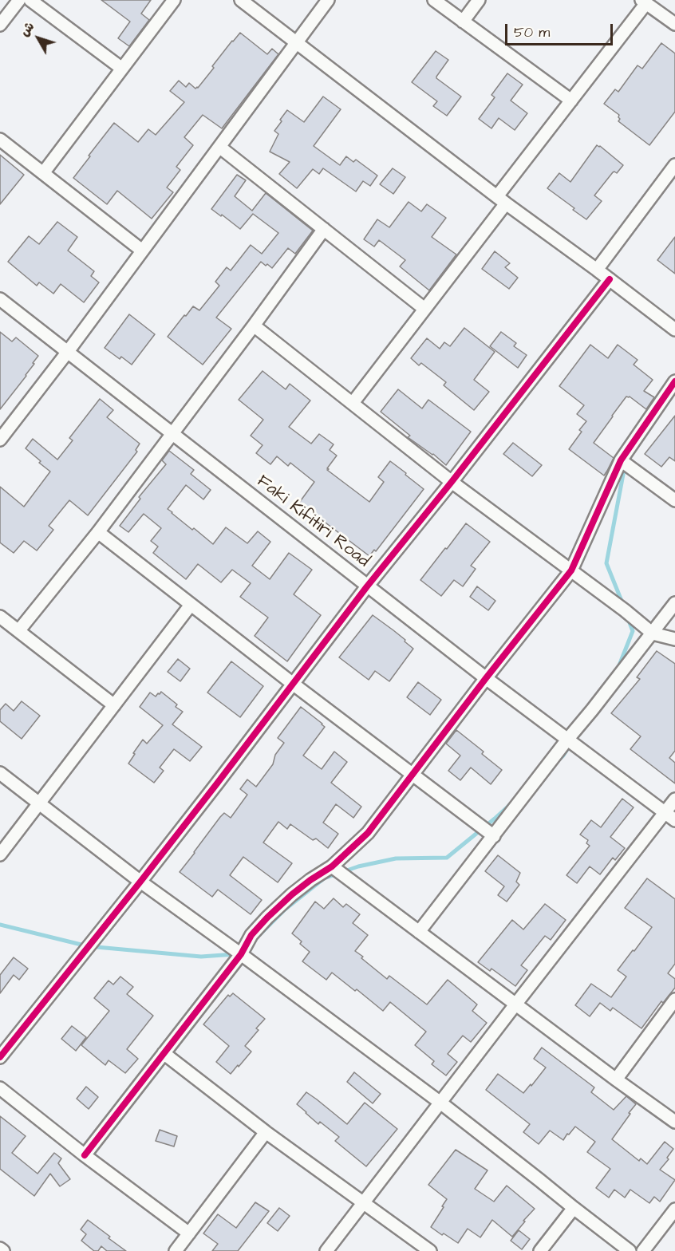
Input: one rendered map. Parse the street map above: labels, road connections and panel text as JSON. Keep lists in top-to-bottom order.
{
  "streets": {
    "street": ["Faki Kifitiri Road"]
  },
  "scale_bar": "50 m",
  "north": "top left"
}
